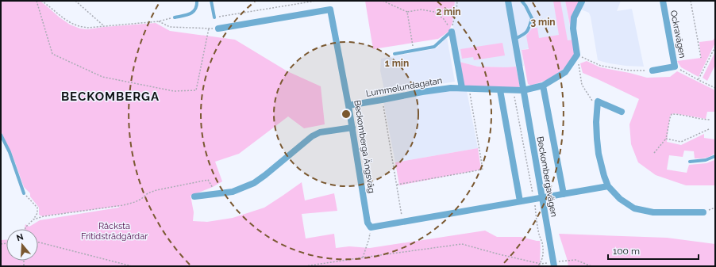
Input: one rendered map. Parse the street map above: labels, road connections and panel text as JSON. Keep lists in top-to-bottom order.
{
  "streets": {
    "street": [
      "Ockravägen",
      "Lummelundagatan",
      "Beckomberga Ängsväg",
      "Beckombergavägen"
    ]
  },
  "crossings": [
    ["Lummelundagatan", "Beckomberga Ängsväg"],
    ["Lummelundagatan", "Beckombergavägen"]
  ],
  "districts": ["BECKOMBERGA"],
  "parks": ["Råcksta Fritidsträdgårdar"],
  "scale_bar": "100 m",
  "north": "top",
  "rings": ["2 min", "3 min", "1 min"]
}
